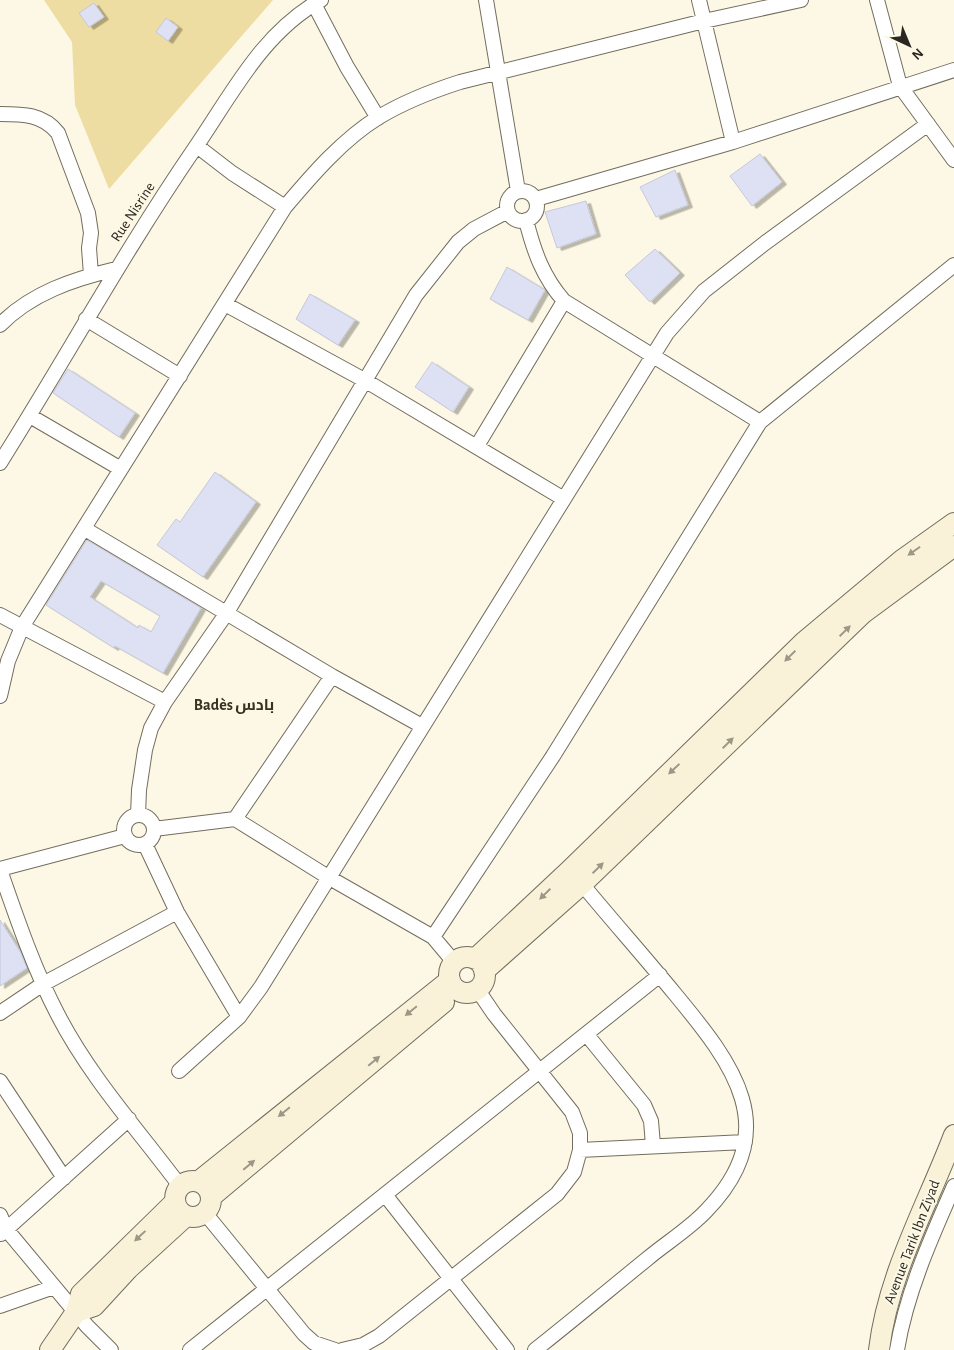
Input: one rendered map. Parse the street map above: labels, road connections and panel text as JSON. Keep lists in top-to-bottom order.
{
  "streets": {
    "street": ["Rue Nisrine", "Avenue Tarik Ibn Ziyad"]
  },
  "districts": ["Badès بادس"],
  "north": "bottom right"
}
